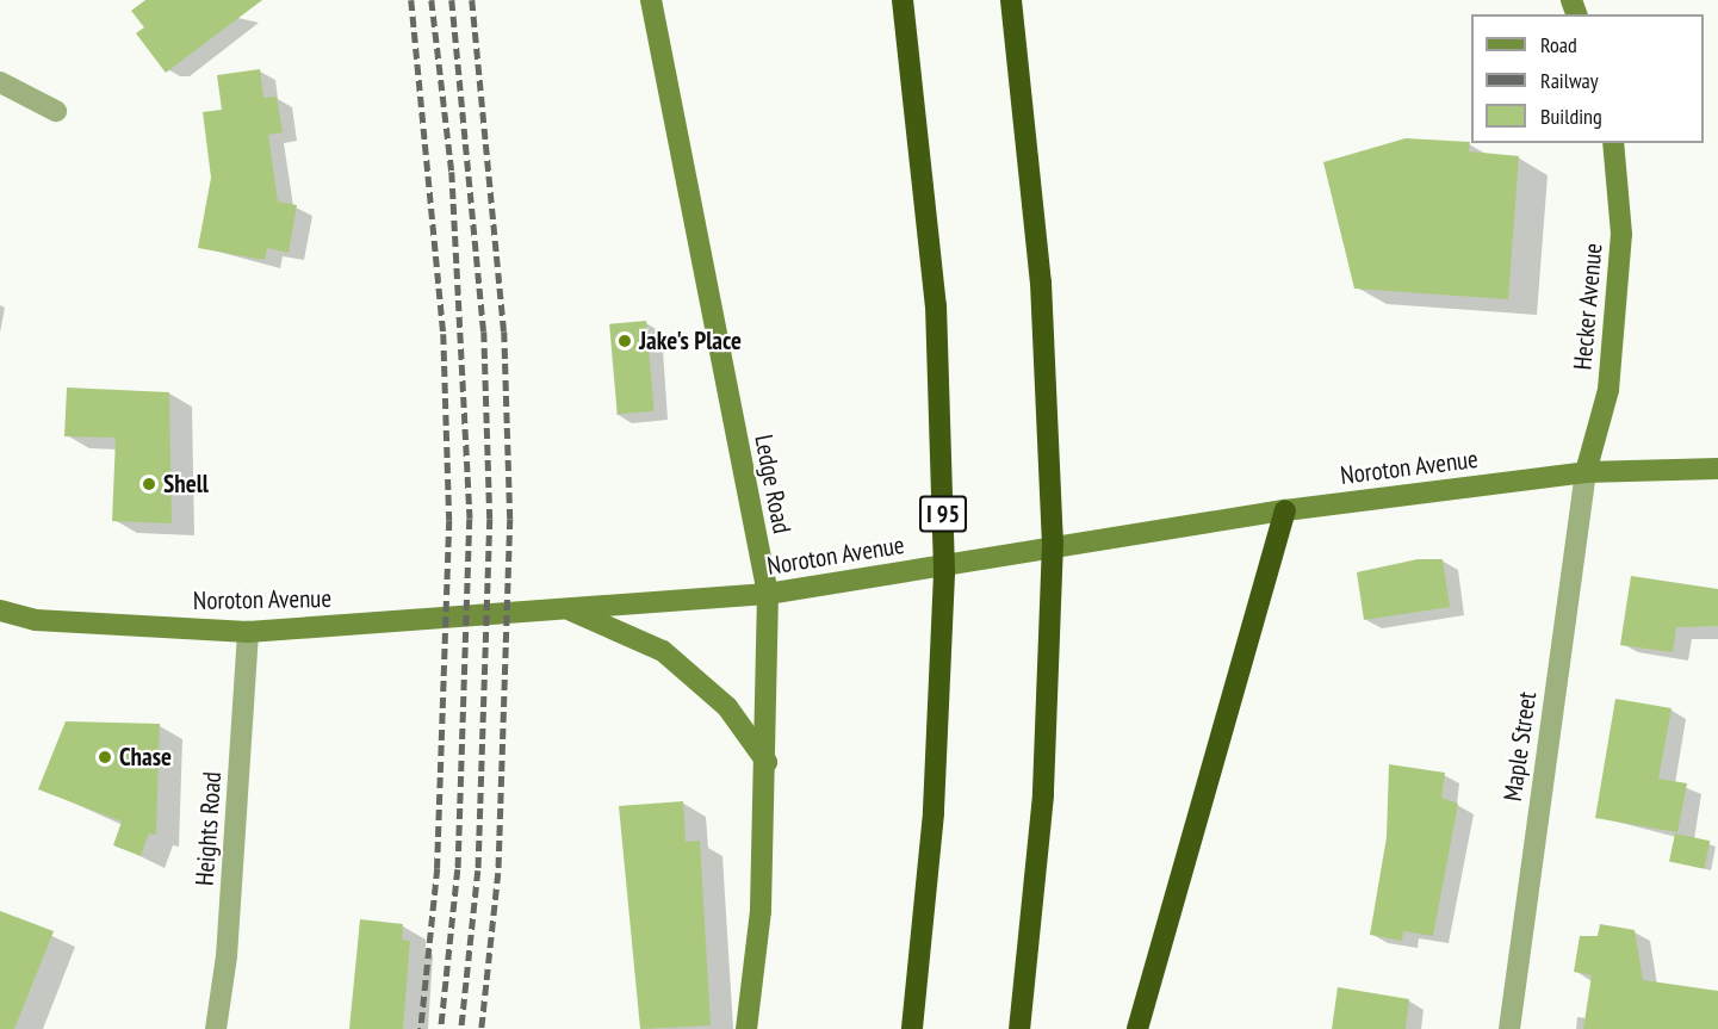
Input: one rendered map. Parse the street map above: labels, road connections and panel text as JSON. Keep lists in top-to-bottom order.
{
  "streets": {
    "highway": ["I 95"],
    "main road": ["Hecker Avenue", "Noroton Avenue", "Ledge Road"],
    "street": ["Maple Street", "Heights Road"]
  },
  "crossings": [
    ["Hecker Avenue", "Noroton Avenue"],
    ["Hecker Avenue", "Maple Street"],
    ["Noroton Avenue", "Ledge Road"],
    ["Noroton Avenue", "Maple Street"],
    ["Noroton Avenue", "Heights Road"]
  ],
  "places": ["Jake's Place", "Shell", "Chase"],
  "legend": ["Road", "Railway", "Building"]
}
